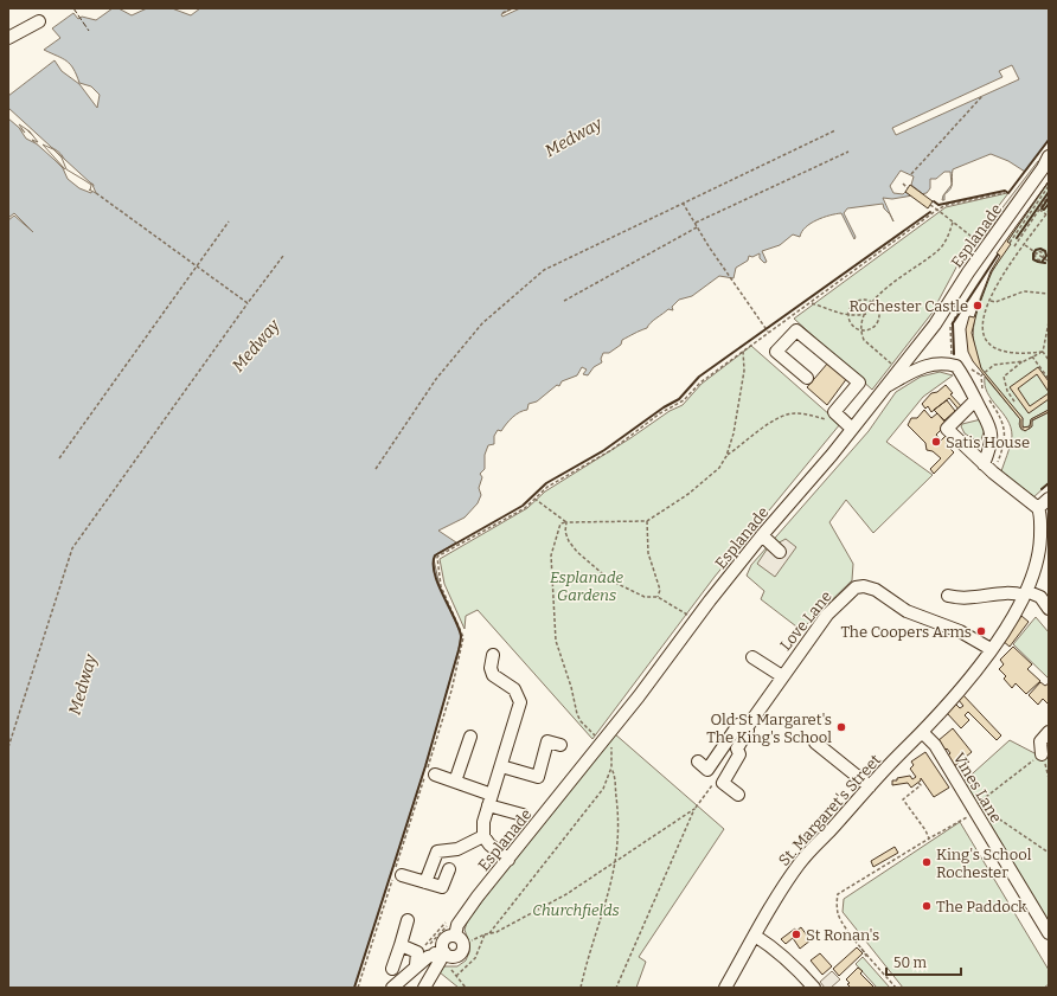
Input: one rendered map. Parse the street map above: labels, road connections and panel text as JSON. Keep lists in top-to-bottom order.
{
  "streets": {
    "street": [
      "Esplanade",
      "Love Lane",
      "Vines Lane",
      "St. Margaret's Street"
    ]
  },
  "crossings": [
    ["Love Lane", "St. Margaret's Street"],
    ["Vines Lane", "St. Margaret's Street"]
  ],
  "water": ["Medway"],
  "parks": ["Esplanade Gardens", "Churchfields"],
  "places": [
    "Rochester Castle",
    "Satis House",
    "The Coopers Arms",
    "Old St Margaret's The King's School",
    "King's School Rochester",
    "The Paddock",
    "St Ronan's"
  ],
  "scale_bar": "50 m"
}
